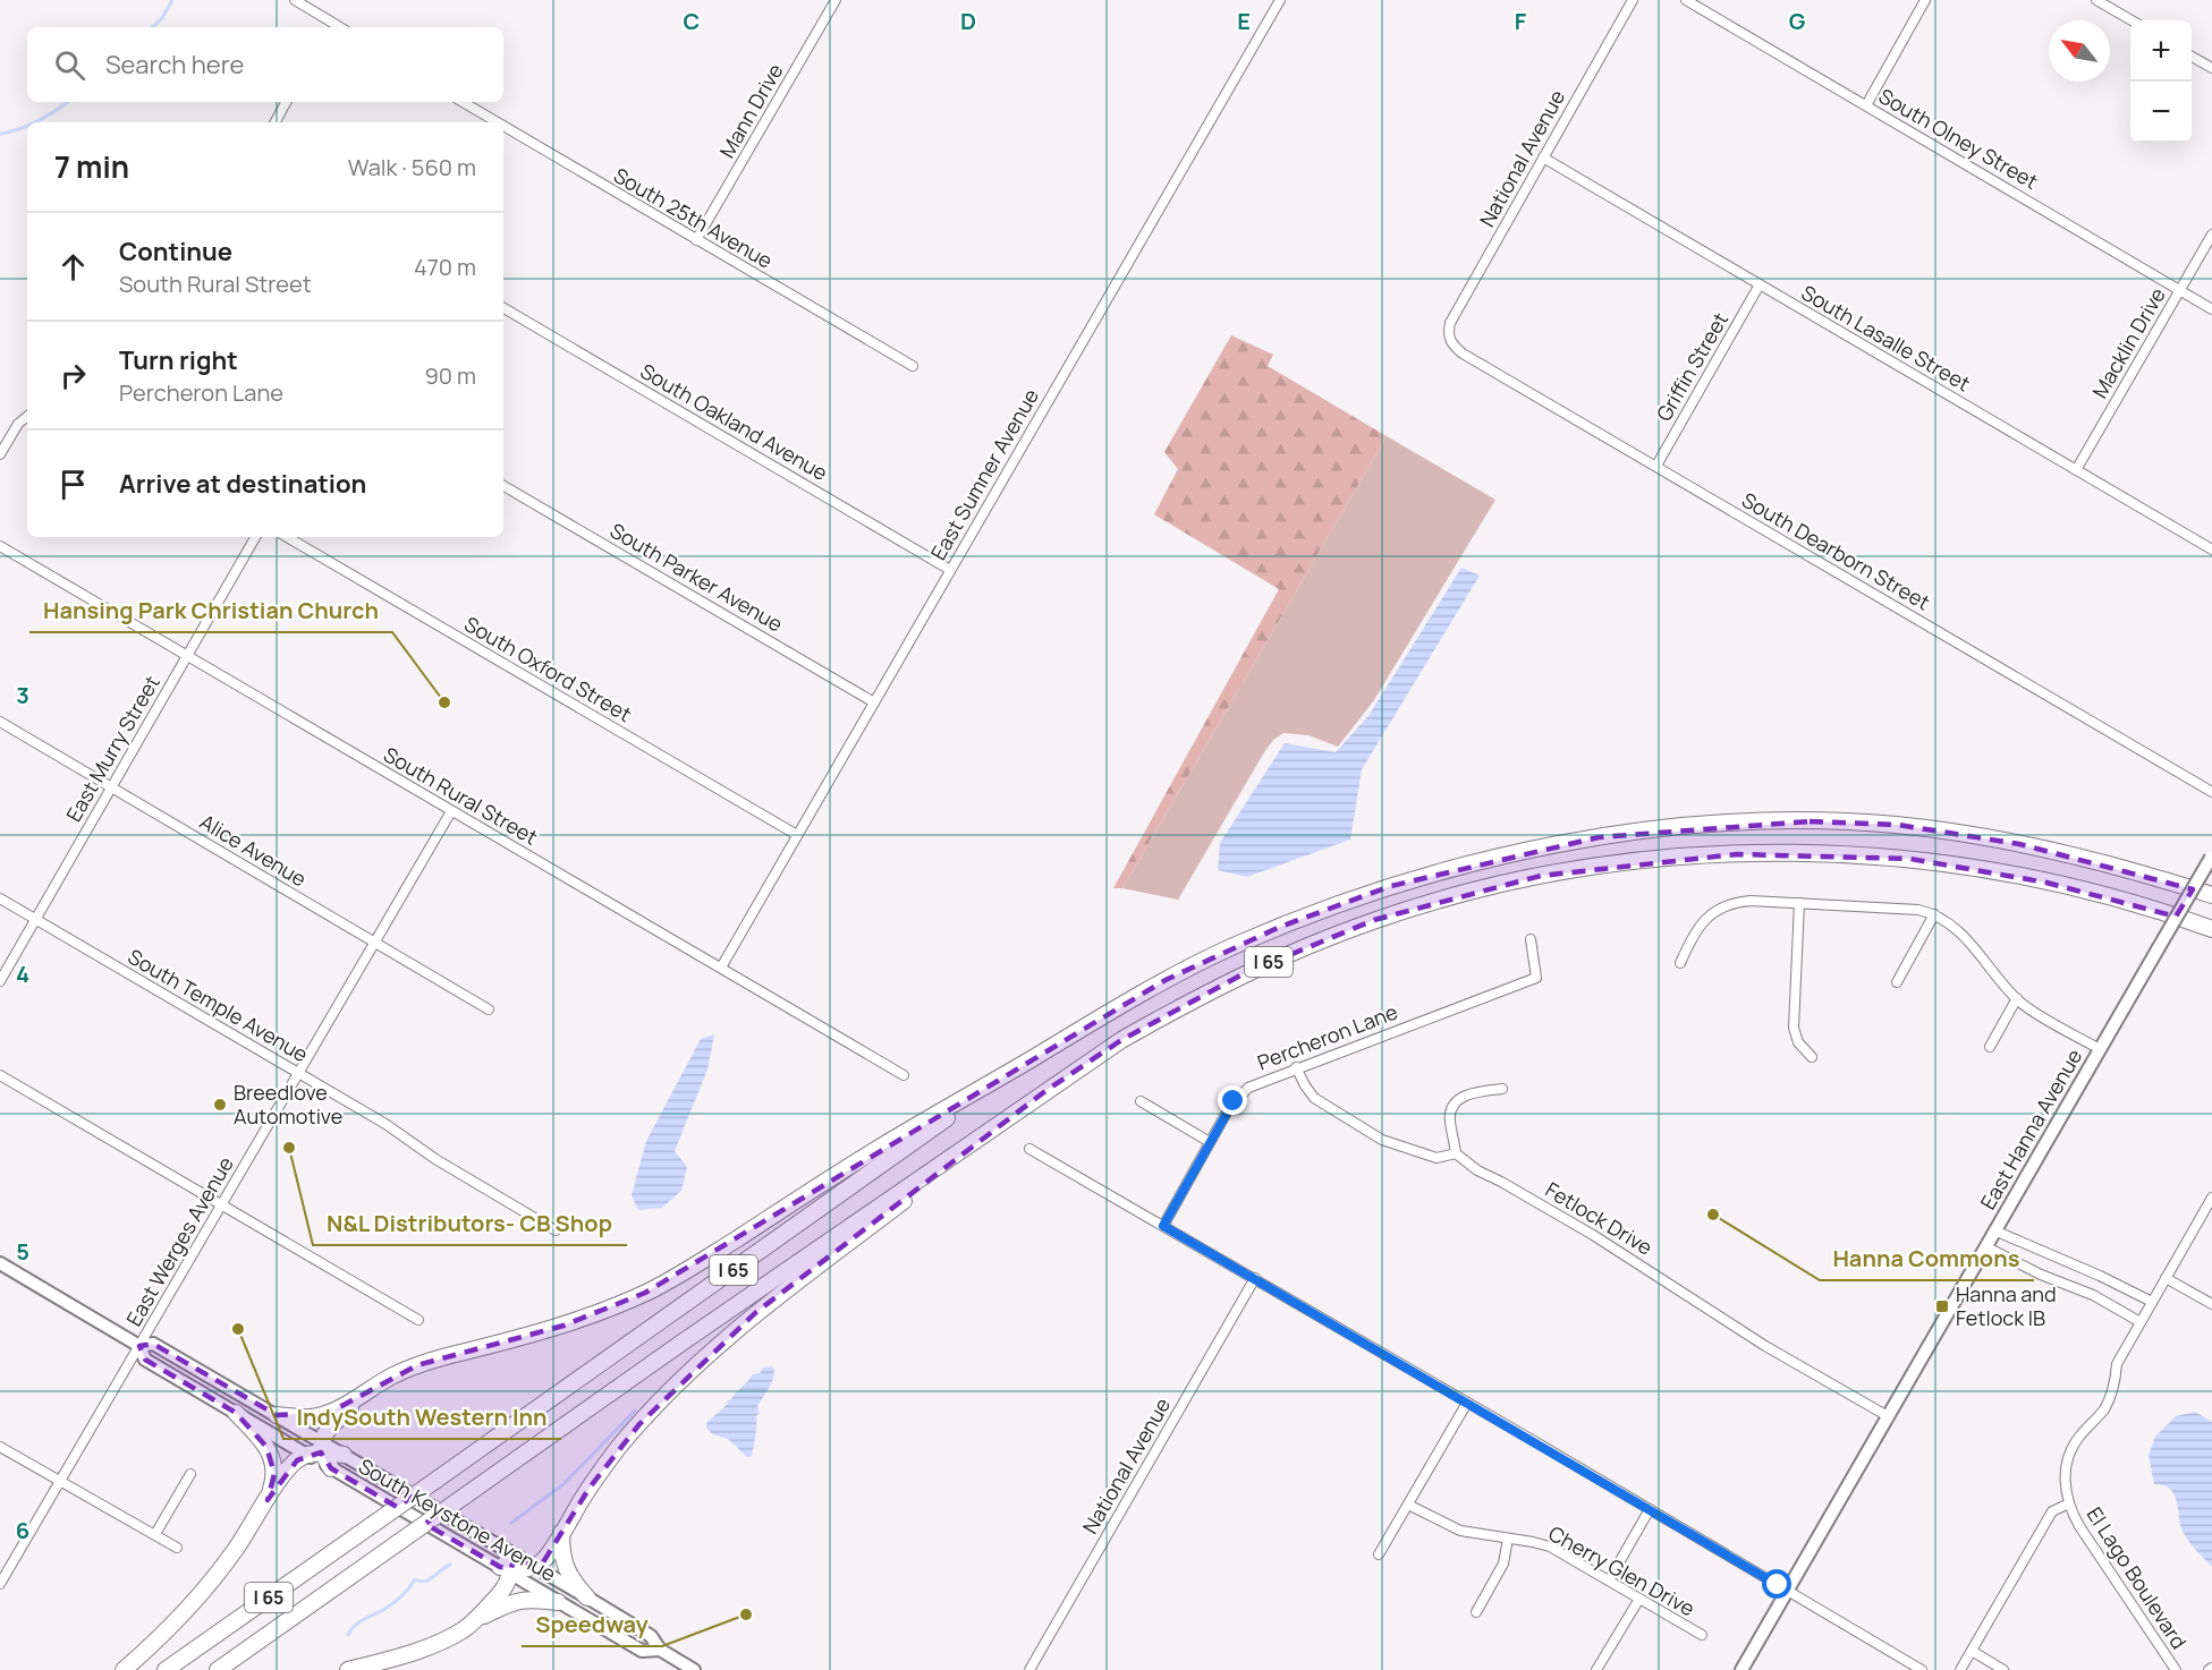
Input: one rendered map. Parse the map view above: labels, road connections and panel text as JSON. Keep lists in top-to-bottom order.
{
  "streets": {
    "highway": ["I 65"],
    "main road": ["East Hanna Avenue", "South Keystone Avenue"],
    "street": [
      "Mann Drive",
      "South Olney Street",
      "National Avenue",
      "South 25th Avenue",
      "South Lasalle Street",
      "Macklin Drive",
      "Griffin Street",
      "South Oakland Avenue",
      "East Sumner Avenue",
      "South Dearborn Street",
      "South Parker Avenue",
      "South Oxford Street",
      "East Murry Street",
      "South Rural Street",
      "Alice Avenue",
      "South Temple Avenue",
      "Percheron Lane",
      "Fetlock Drive",
      "East Werges Avenue",
      "Cherry Glen Drive",
      "El Lago Boulevard"
    ]
  },
  "crossings": [
    ["Mann Drive", "South 25th Avenue"],
    ["South Olney Street", "Macklin Drive"],
    ["National Avenue", "South Lasalle Street"],
    ["National Avenue", "South Dearborn Street"],
    ["South Lasalle Street", "Macklin Drive"],
    ["South Lasalle Street", "Griffin Street"],
    ["Griffin Street", "South Dearborn Street"],
    ["South Oakland Avenue", "East Sumner Avenue"],
    ["East Sumner Avenue", "South Parker Avenue"],
    ["East Sumner Avenue", "South Oxford Street"],
    ["East Sumner Avenue", "South Rural Street"],
    ["East Murry Street", "South Rural Street"],
    ["East Murry Street", "Alice Avenue"],
    ["East Murry Street", "South Temple Avenue"],
    ["South Rural Street", "East Werges Avenue"],
    ["Alice Avenue", "East Werges Avenue"],
    ["South Temple Avenue", "East Werges Avenue"],
    ["East Hanna Avenue", "Fetlock Drive"]
  ],
  "places": {
    "other": [
      "Hansing Park Christian Church",
      "Breedlove Automotive",
      "N&L Distributors- CB Shop",
      "Hanna Commons",
      "IndySouth Western Inn",
      "Speedway"
    ],
    "transit": ["Hanna and Fetlock IB"]
  },
  "north": "top left",
  "page": {
    "map_buttons": ["+", "−"],
    "search": "Search here",
    "heading": ["7 min", "Walk · 560 m"],
    "list": [
      ["Continue", "South Rural Street", "470 m"],
      ["Turn right", "Percheron Lane", "90 m"],
      "Arrive at destination"
    ]
  },
  "grid": {
    "columns": [
      "C",
      "D",
      "E",
      "F",
      "G"
    ],
    "rows": [
      "3",
      "4",
      "5",
      "6"
    ]
  }
}
